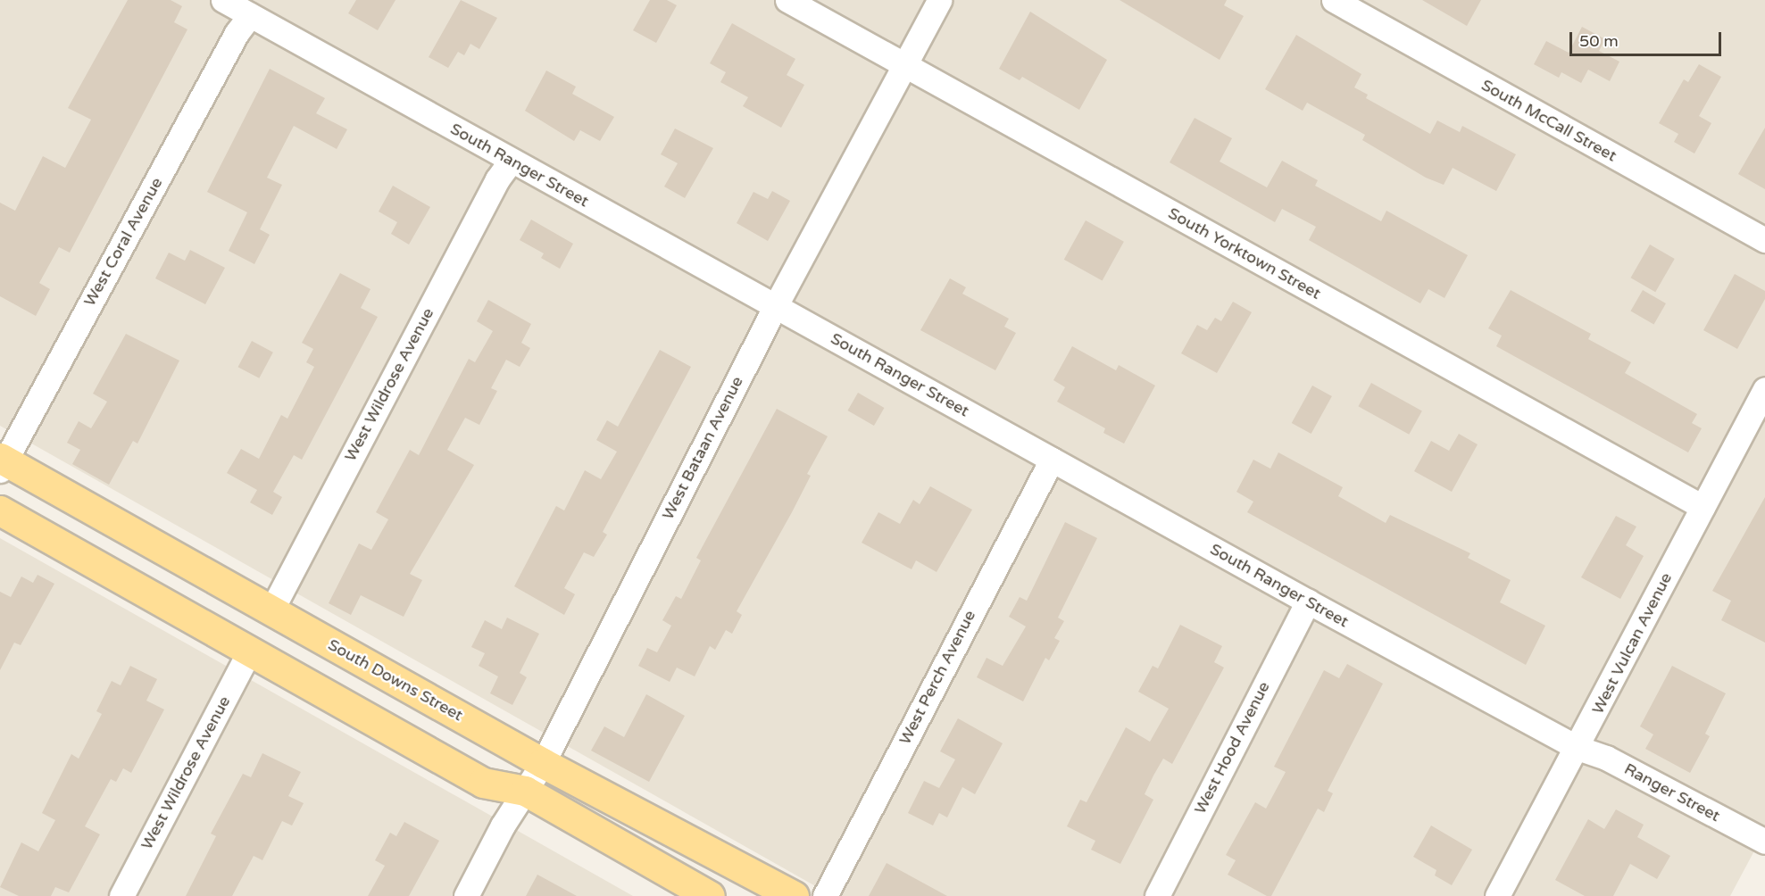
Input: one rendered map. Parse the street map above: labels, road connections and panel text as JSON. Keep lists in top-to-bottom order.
{
  "streets": {
    "main road": ["South Downs Street"],
    "street": [
      "South McCall Street",
      "South Ranger Street",
      "West Coral Avenue",
      "South Yorktown Street",
      "West Wildrose Avenue",
      "West Bataan Avenue",
      "West Vulcan Avenue",
      "West Perch Avenue",
      "West Hood Avenue",
      "Ranger Street"
    ]
  },
  "crossings": [
    ["South Ranger Street", "West Coral Avenue"],
    ["South Ranger Street", "West Wildrose Avenue"],
    ["South Ranger Street", "West Bataan Avenue"],
    ["South Ranger Street", "West Vulcan Avenue"],
    ["South Ranger Street", "West Perch Avenue"],
    ["South Ranger Street", "West Hood Avenue"],
    ["South Ranger Street", "Ranger Street"],
    ["West Coral Avenue", "South Downs Street"],
    ["South Yorktown Street", "West Bataan Avenue"],
    ["South Yorktown Street", "West Vulcan Avenue"],
    ["West Wildrose Avenue", "South Downs Street"],
    ["West Bataan Avenue", "South Downs Street"],
    ["West Vulcan Avenue", "Ranger Street"]
  ],
  "scale_bar": "50 m"
}
